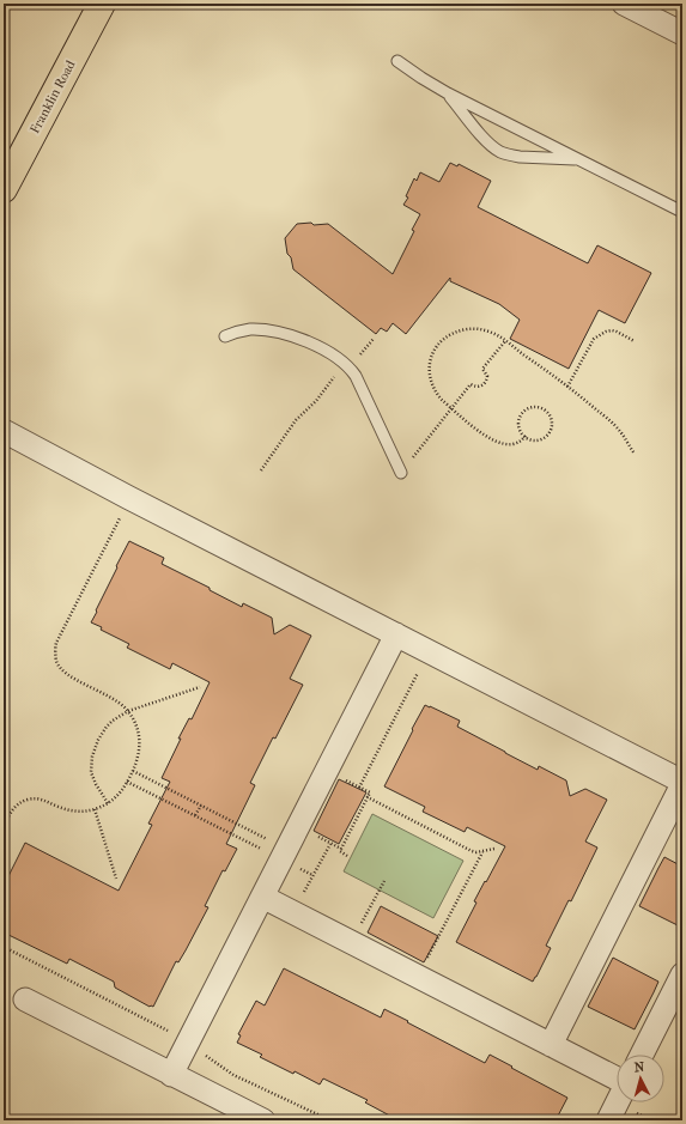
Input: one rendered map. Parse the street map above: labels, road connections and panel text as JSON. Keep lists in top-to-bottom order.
{
  "streets": {
    "main road": ["Franklin Road"]
  },
  "north": "top"
}
